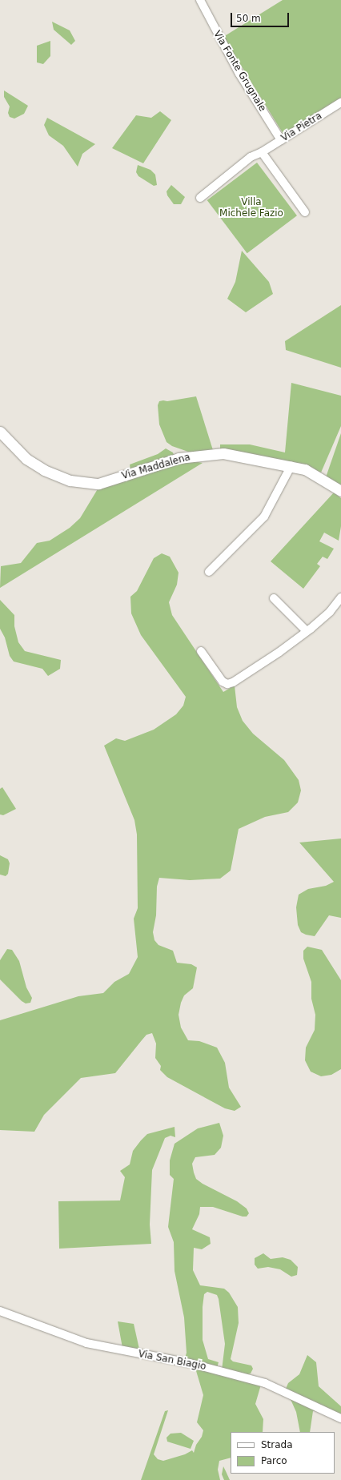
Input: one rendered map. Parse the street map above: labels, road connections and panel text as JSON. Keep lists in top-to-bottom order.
{
  "streets": {
    "street": [
      "Via Fonte Grugnale",
      "Via Pietra",
      "Via Maddalena",
      "Via San Biagio"
    ]
  },
  "crossings": [
    ["Via Fonte Grugnale", "Via Pietra"]
  ],
  "parks": ["Villa Michele Fazio"],
  "legend": ["Strada", "Parco"],
  "scale_bar": "50 m"
}
